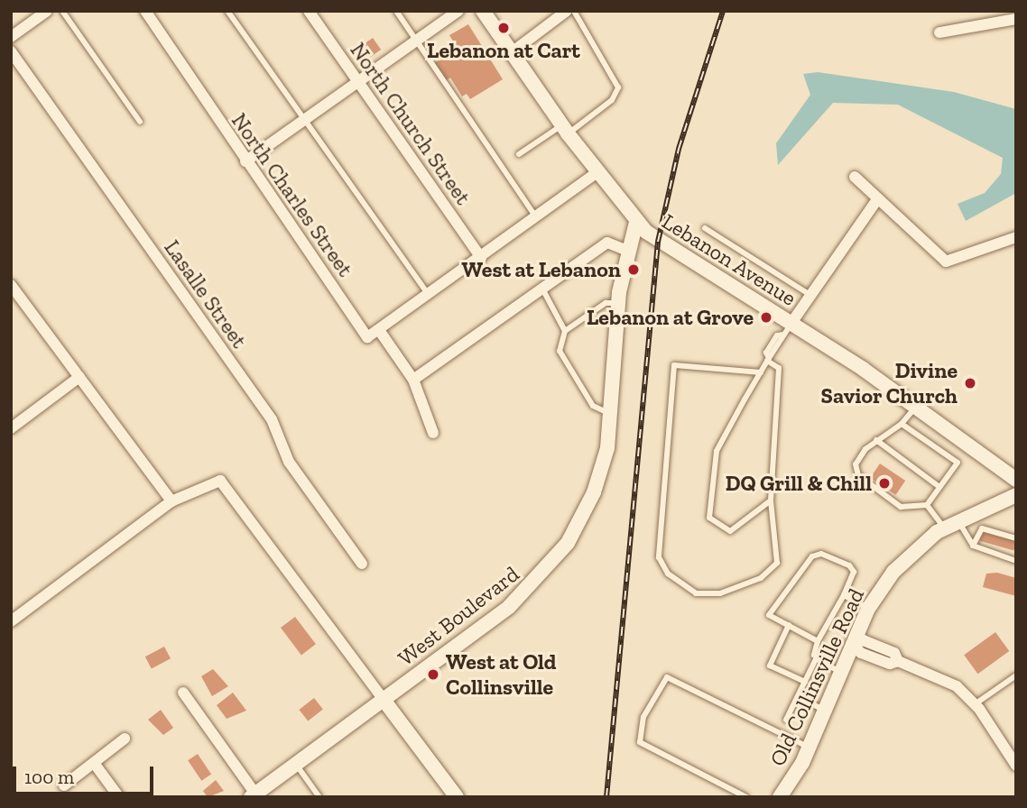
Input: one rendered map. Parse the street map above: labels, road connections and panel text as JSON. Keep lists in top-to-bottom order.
{
  "streets": {
    "street": [
      "North Church Street",
      "North Charles Street",
      "Lebanon Avenue",
      "Lasalle Street",
      "West Boulevard",
      "Old Collinsville Road"
    ]
  },
  "crossings": [
    ["Lebanon Avenue", "West Boulevard"]
  ],
  "places": [
    "Lebanon at Cart",
    "West at Lebanon",
    "Lebanon at Grove",
    "Divine Savior Church",
    "DQ Grill & Chill",
    "West at Old Collinsville"
  ],
  "scale_bar": "100 m"
}
